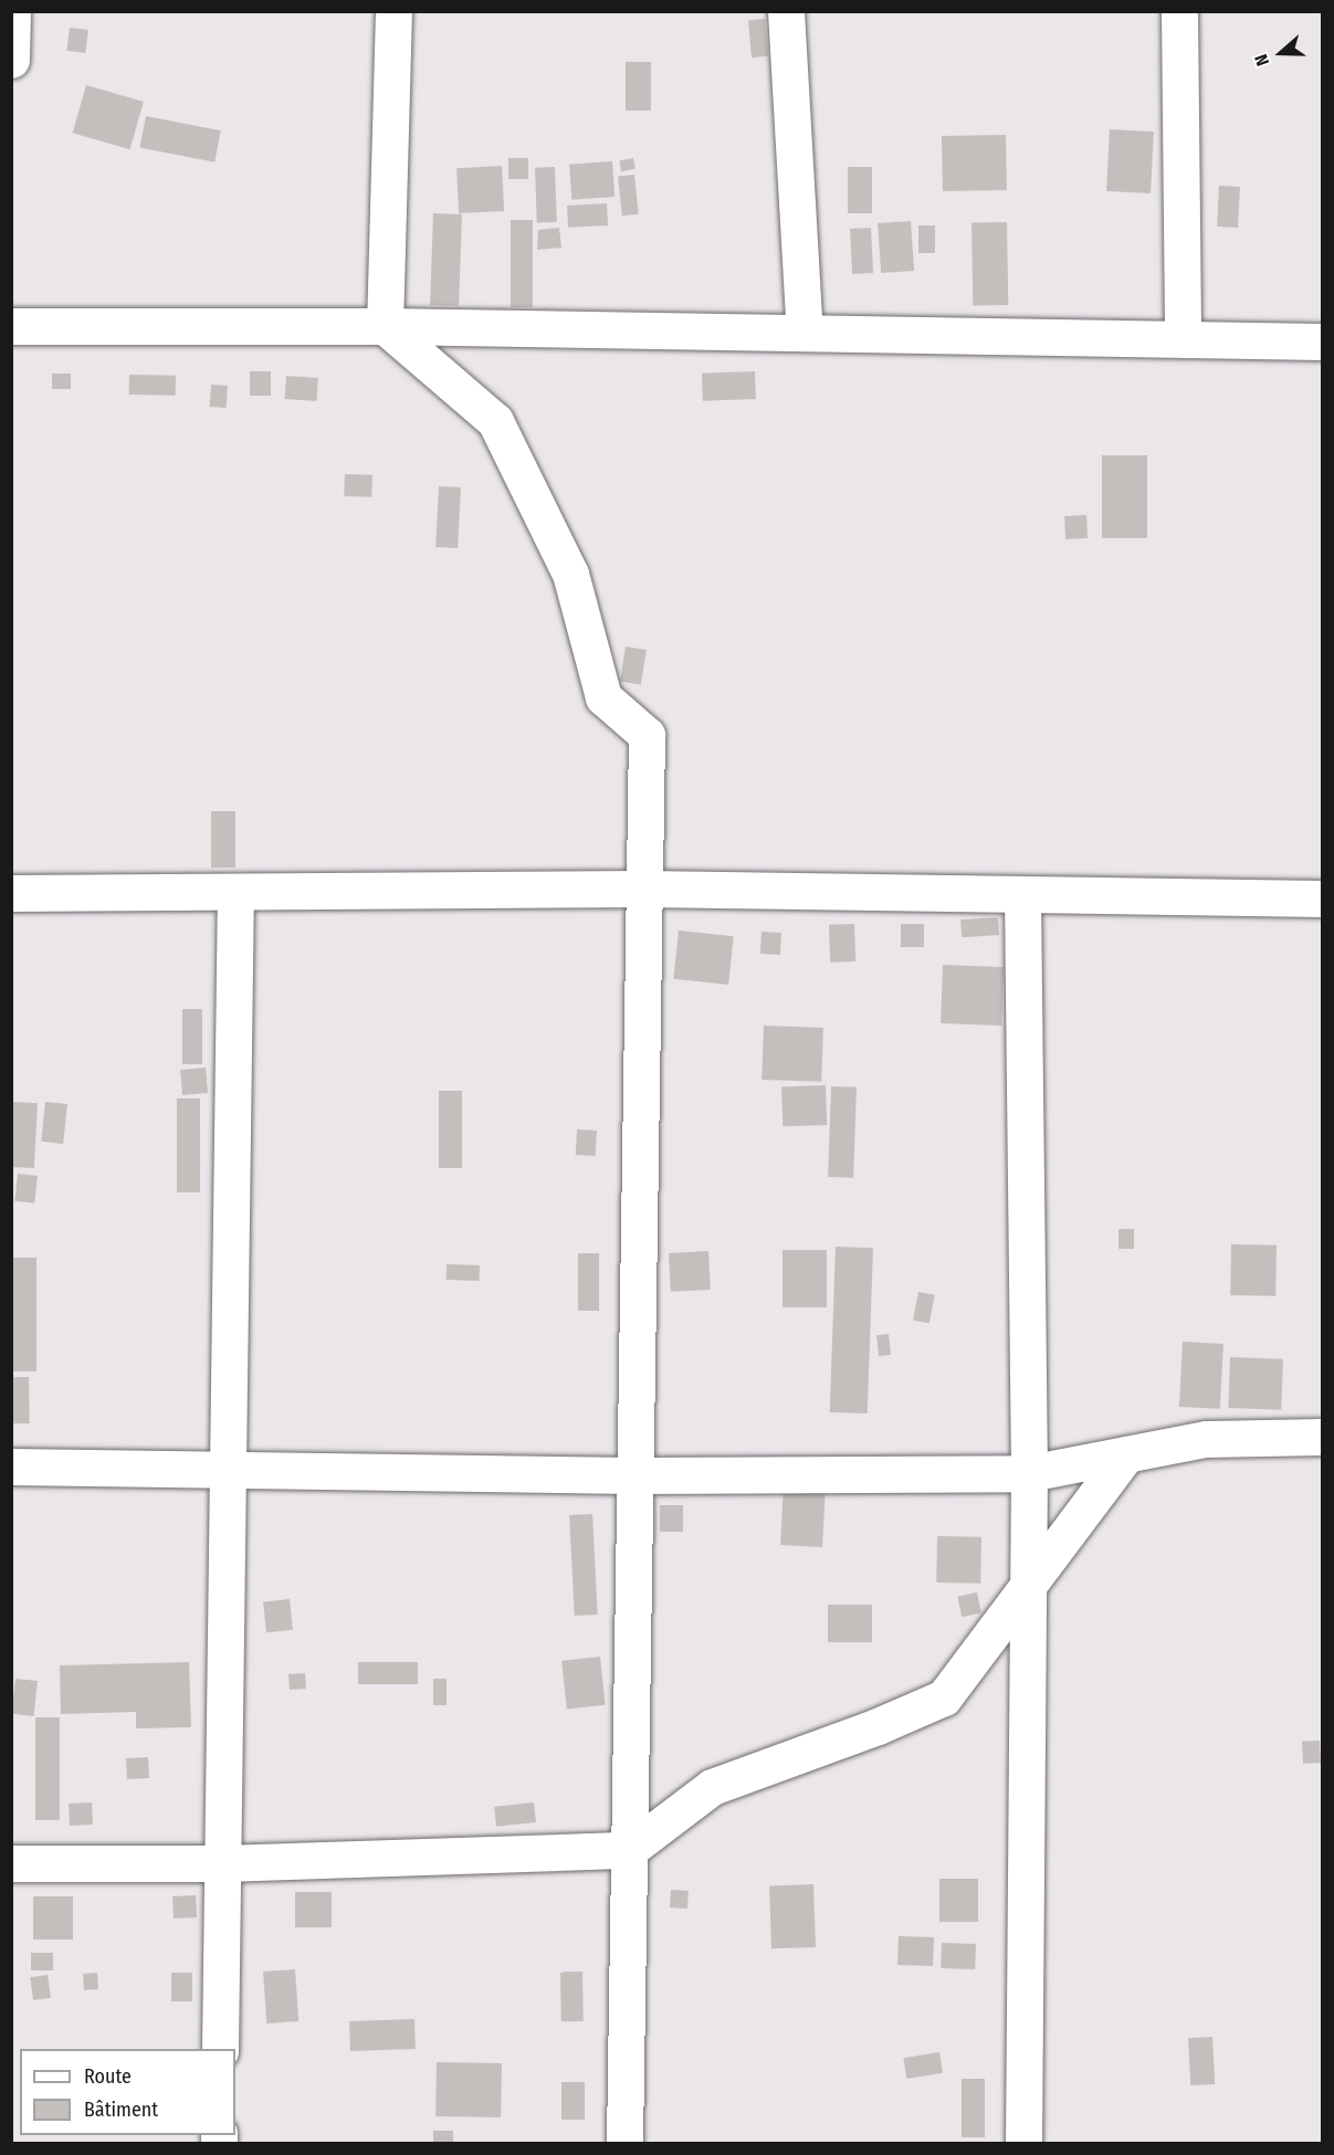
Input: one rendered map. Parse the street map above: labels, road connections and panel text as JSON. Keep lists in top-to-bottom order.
{
  "legend": ["Route", "Bâtiment"],
  "north": "left"
}
